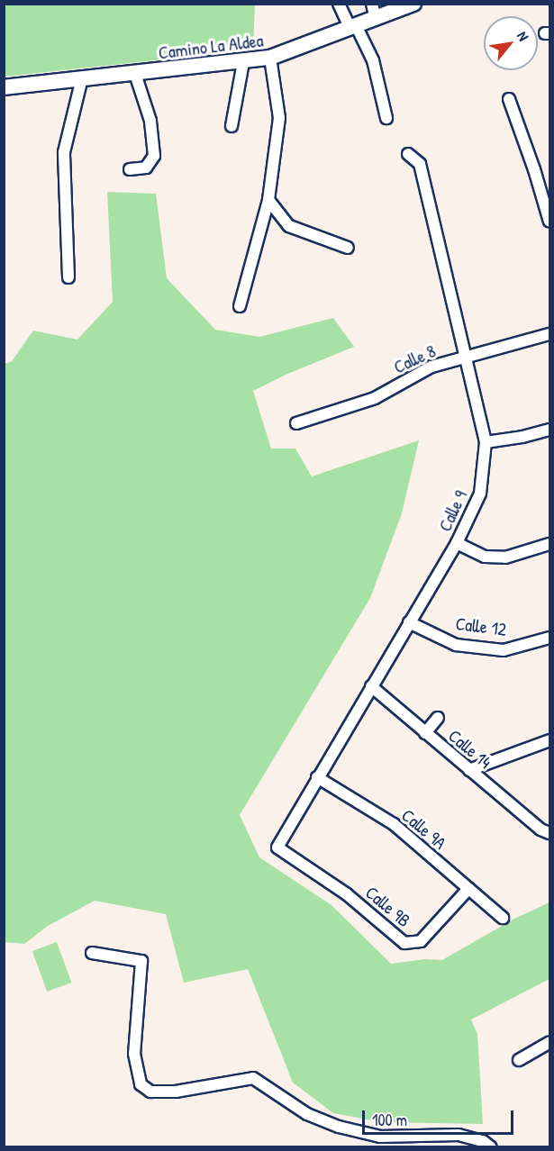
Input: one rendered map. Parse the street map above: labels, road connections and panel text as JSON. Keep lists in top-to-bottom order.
{
  "streets": {
    "street": [
      "Camino La Aldea",
      "Calle 8",
      "Calle 9",
      "Calle 12",
      "Calle 14",
      "Calle 9A",
      "Calle 9B"
    ]
  },
  "crossings": [
    ["Calle 8", "Calle 9"],
    ["Calle 9", "Calle 12"],
    ["Calle 9", "Calle 14"],
    ["Calle 9", "Calle 9A"],
    ["Calle 9", "Calle 9B"],
    ["Calle 9A", "Calle 9B"]
  ],
  "scale_bar": "100 m",
  "north": "top right"
}
